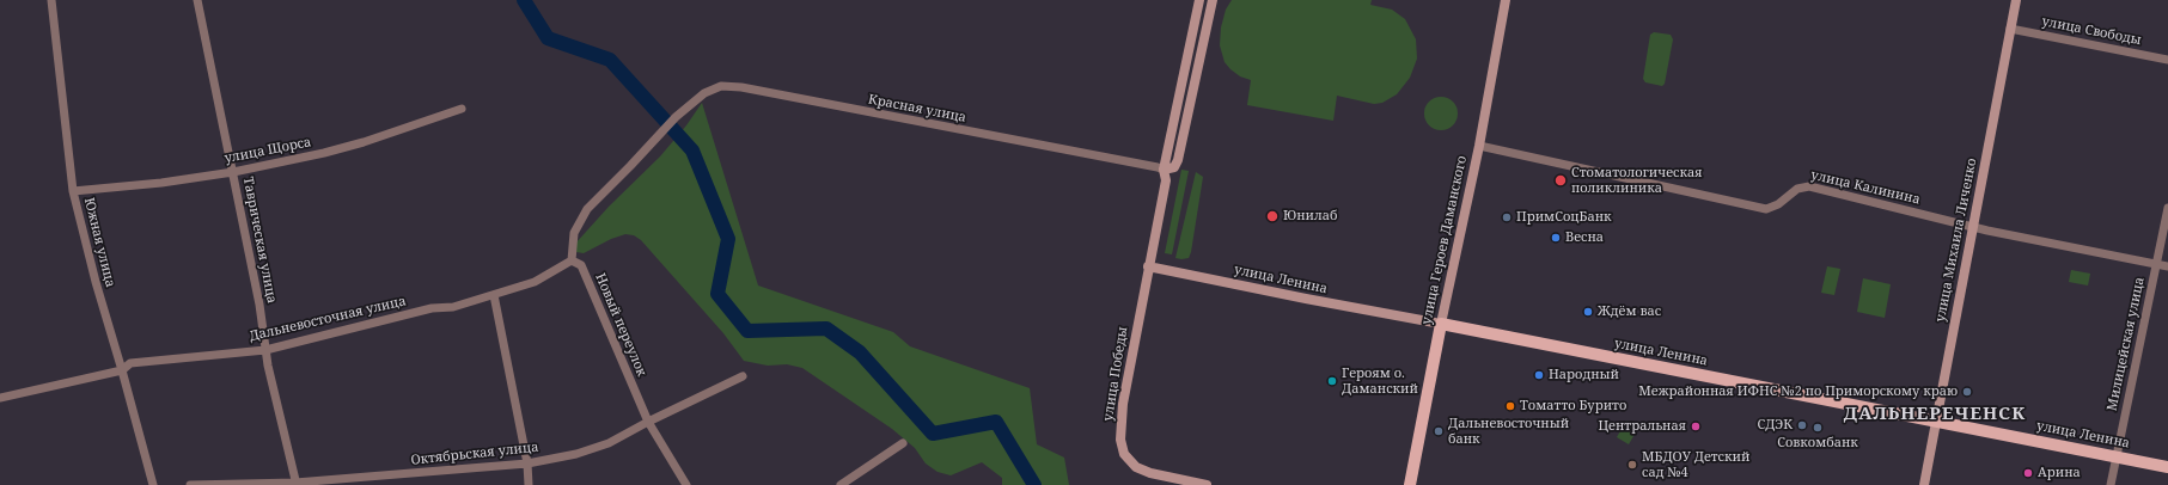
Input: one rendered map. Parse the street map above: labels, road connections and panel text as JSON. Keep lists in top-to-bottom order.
{
  "streets": {
    "main road": ["улица Героев Даманского", "улица Ленина"],
    "street": [
      "улица Свободы",
      "Красная улица",
      "улица Щорса",
      "улица Калинина",
      "Таврическая улица",
      "улица Михаила Личенко",
      "Южная улица",
      "Дальневосточная улица",
      "Новый переулок",
      "Милицейская улица",
      "улица Победы",
      "Октябрьская улица"
    ]
  },
  "crossings": [
    ["улица Свободы", "улица Михаила Личенко"],
    ["Красная улица", "Дальневосточная улица"],
    ["Красная улица", "Новый переулок"],
    ["Красная улица", "улица Победы"],
    ["улица Щорса", "Таврическая улица"],
    ["улица Щорса", "Южная улица"],
    ["улица Калинина", "улица Героев Даманского"],
    ["улица Калинина", "улица Михаила Личенко"],
    ["улица Калинина", "Милицейская улица"],
    ["Таврическая улица", "Дальневосточная улица"],
    ["Таврическая улица", "Октябрьская улица"],
    ["улица Героев Даманского", "улица Ленина"],
    ["улица Михаила Личенко", "улица Ленина"],
    ["Южная улица", "Дальневосточная улица"],
    ["улица Ленина", "Милицейская улица"],
    ["улица Ленина", "улица Победы"],
    ["Дальневосточная улица", "Новый переулок"],
    ["Новый переулок", "Октябрьская улица"]
  ],
  "districts": ["ДАЛЬНЕРЕЧЕНСК"],
  "places": [
    "Стоматологическая поликлиника",
    "Юнилаб",
    "ПримСоцБанк",
    "Весна",
    "Ждём вас",
    "Народный",
    "Героям о. Даманский",
    "Межрайонная ИФНС №2 по Приморскому краю",
    "Томатто Бурито",
    "СДЭК",
    "Центральная",
    "Совкомбанк",
    "Дальневосточный банк",
    "МБДОУ Детский сад №4",
    "Арина"
  ]
}
